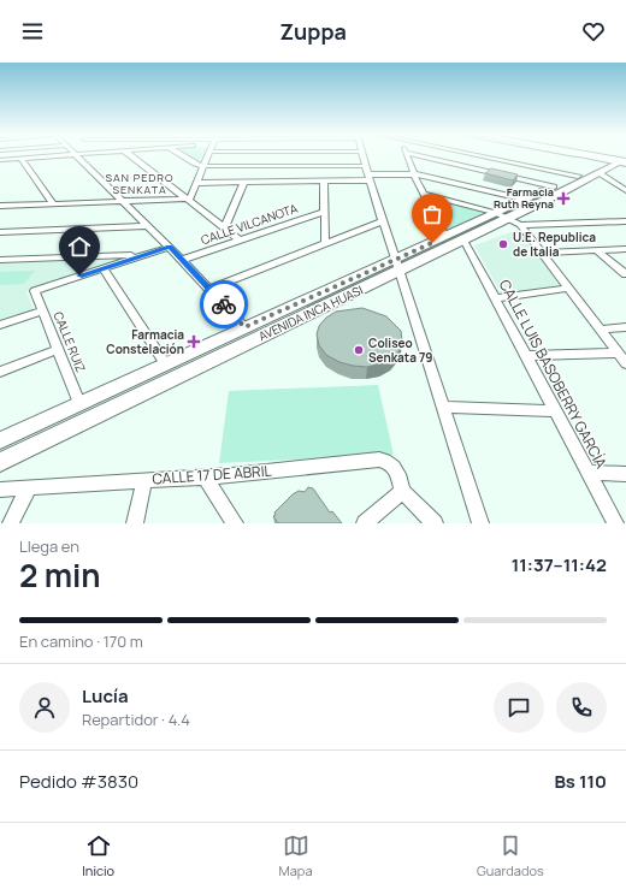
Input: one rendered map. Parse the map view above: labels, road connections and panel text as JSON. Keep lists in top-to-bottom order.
{
  "streets": {
    "street": [
      "CALLE VILCANOTA",
      "AVENIDA INCA HUASI",
      "CALLE RUIZ",
      "CALLE LUIS BASOBERRY GARCÍA",
      "CALLE 17 DE ABRIL"
    ]
  },
  "crossings": [
    ["AVENIDA INCA HUASI", "CALLE RUIZ"],
    ["AVENIDA INCA HUASI", "CALLE LUIS BASOBERRY GARCÍA"]
  ],
  "districts": ["SAN PEDRO SENKATA"],
  "places": {
    "health": ["Farmacia Ruth Reyna", "Farmacia Constelación"],
    "other": ["U.E. Republica de Italia", "Coliseo Senkata 79"]
  },
  "page": {
    "header": "Zuppa",
    "heading": ["2 min", "Llega en", "11:37–11:42"],
    "panel": [
      "Lucía",
      "Repartidor · 4.4",
      "Pedido #3830",
      "Bs 110"
    ],
    "bar": "En camino · 170 m",
    "tabs": ["Inicio", "Mapa", "Guardados"]
  }
}
